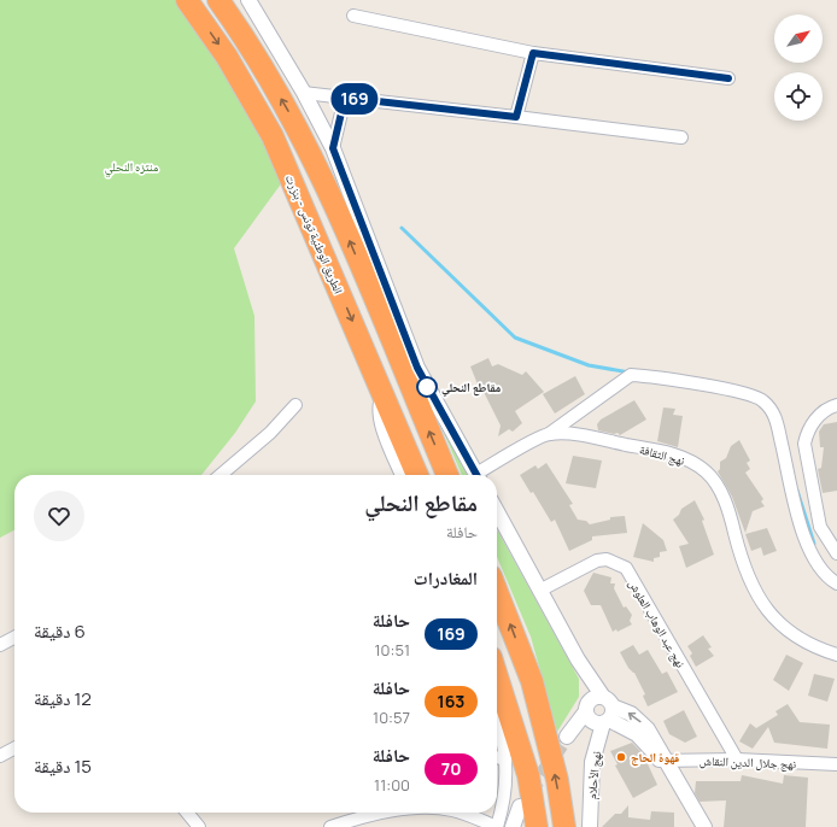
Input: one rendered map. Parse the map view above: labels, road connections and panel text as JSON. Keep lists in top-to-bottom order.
{
  "streets": {
    "highway": ["الطريق الوطنية تونس - بنزرت"],
    "street": [
      "نهج الثقافة",
      "نهج عبد الوهاب العلوش",
      "نهج جلال الدين النقاش",
      "نهج الأحلام"
    ]
  },
  "crossings": [
    ["نهج عبد الوهاب العلوش", "نهج جلال الدين النقاش"]
  ],
  "parks": ["منتزه النحلي"],
  "places": ["مقاطع النحلي", "قهوة الحاج"],
  "lines": ["bus line 169"],
  "north": "top right",
  "page": {
    "on_map": "169",
    "heading": [
      ["مقاطع النحلي", "حافلة"],
      "المغادرات"
    ],
    "list": [
      {
        "mark": "169",
        "name": "حافلة",
        "note": "10:51",
        "value": "6 دقيقة"
      },
      {
        "mark": "163",
        "name": "حافلة",
        "note": "10:57",
        "value": "12 دقيقة"
      },
      {
        "mark": "70",
        "name": "حافلة",
        "note": "11:00",
        "value": "15 دقيقة"
      }
    ]
  }
}
